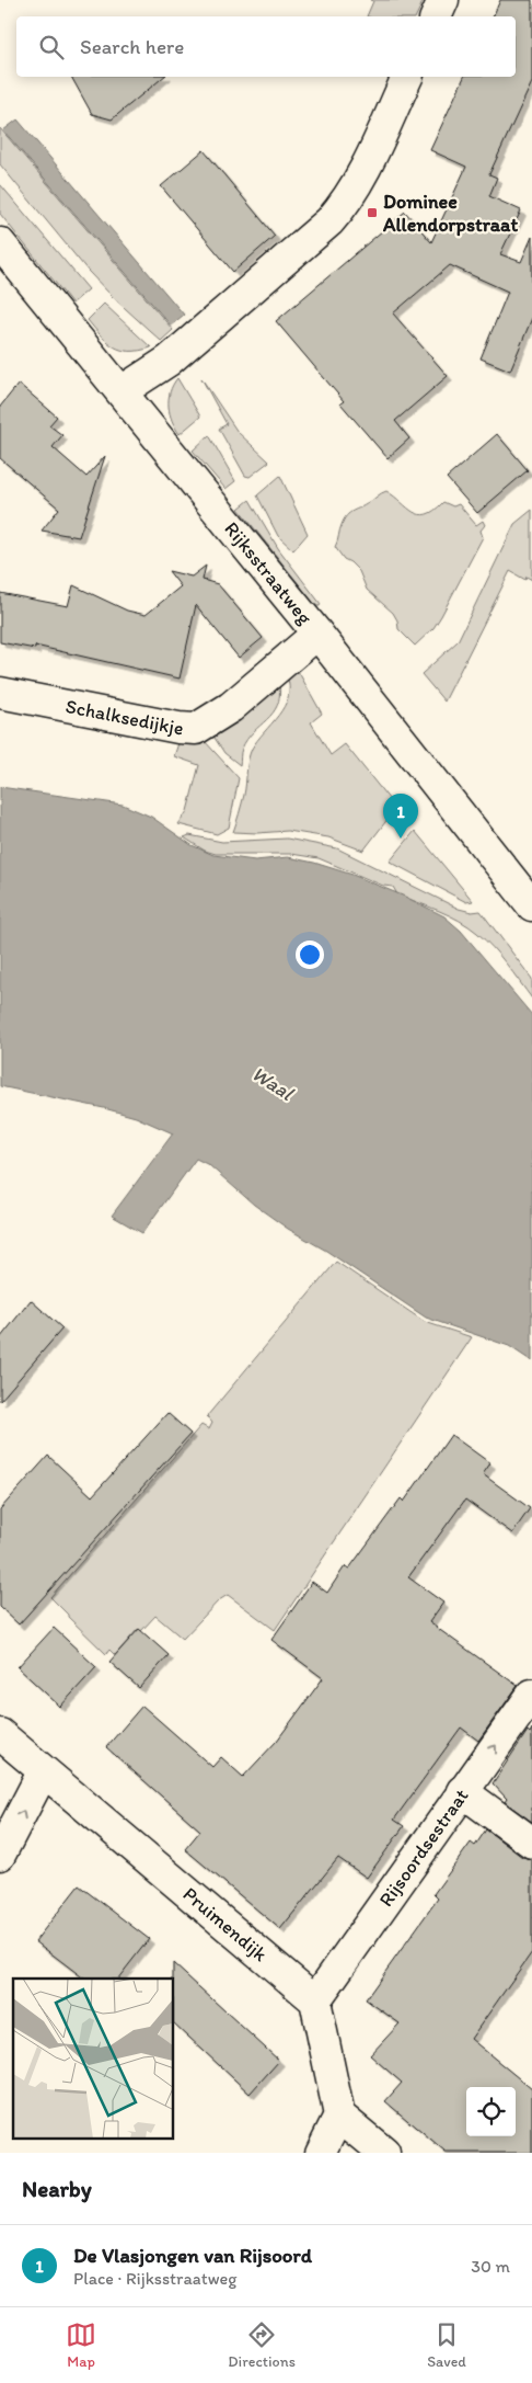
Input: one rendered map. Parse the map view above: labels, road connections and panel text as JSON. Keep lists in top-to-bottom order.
{
  "streets": {
    "street": [
      "Rijksstraatweg",
      "Schalksedijkje",
      "Rijsoordsestraat",
      "Pruimendijk"
    ]
  },
  "crossings": [
    ["Rijksstraatweg", "Schalksedijkje"],
    ["Rijsoordsestraat", "Pruimendijk"]
  ],
  "water": ["Waal"],
  "places": {
    "transit": ["Dominee Allendorpstraat"]
  },
  "page": {
    "search": "Search here",
    "pins": "1",
    "heading": "Nearby",
    "list": [
      {
        "mark": "1",
        "name": "De Vlasjongen van Rijsoord",
        "note": "Place · Rijksstraatweg",
        "value": "30 m"
      }
    ],
    "nav": ["Map", "Directions", "Saved"]
  }
}
